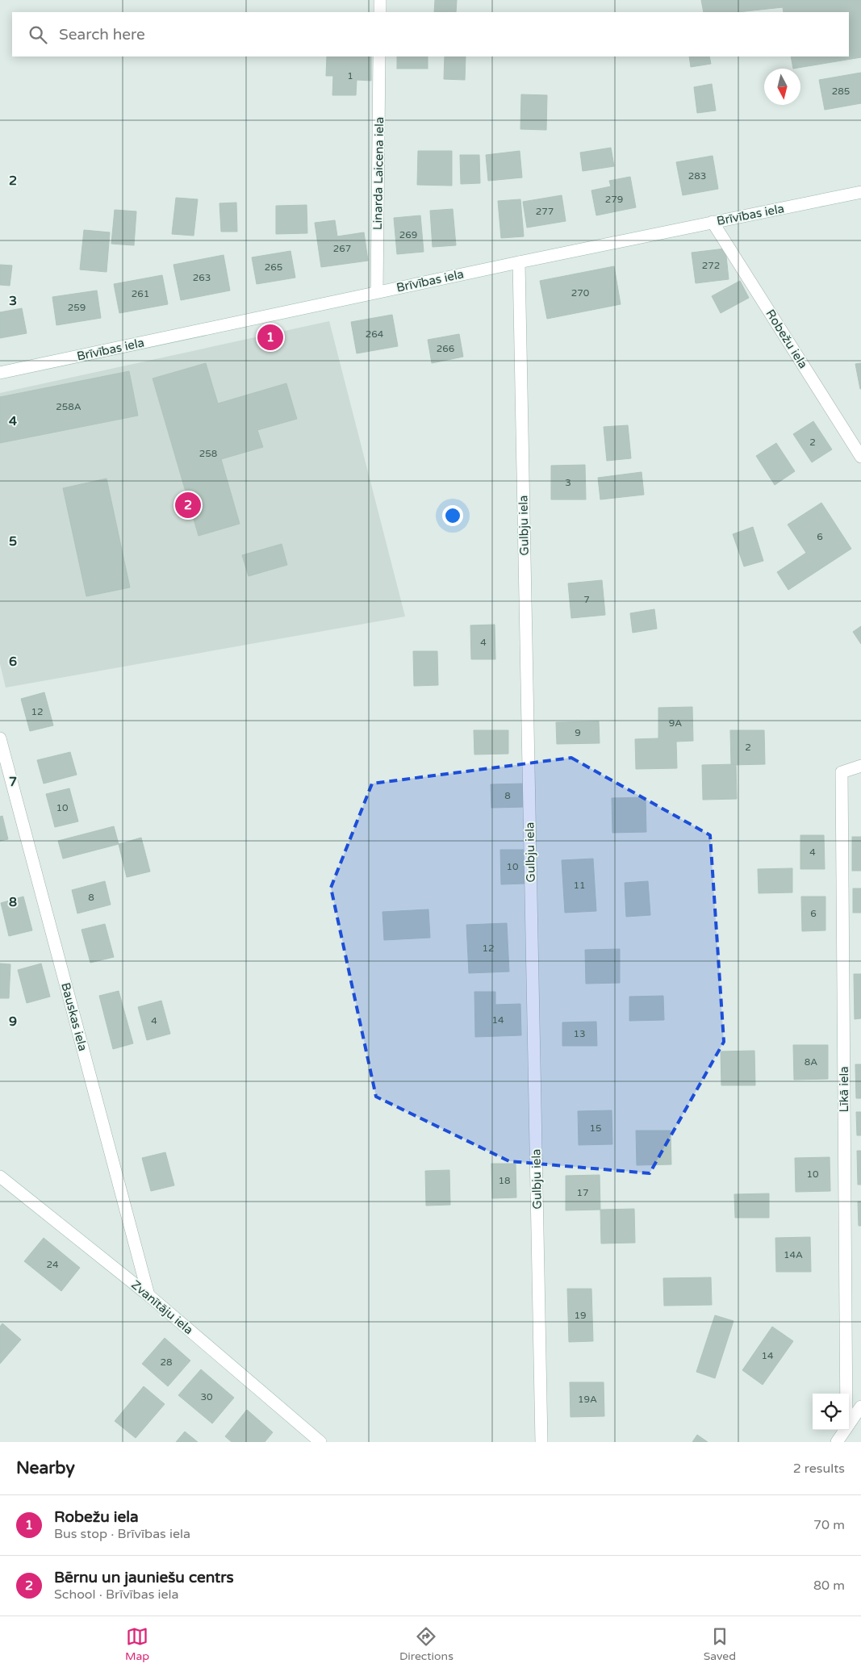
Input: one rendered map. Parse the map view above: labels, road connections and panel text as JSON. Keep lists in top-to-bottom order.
{
  "streets": {
    "street": [
      "Linarda Laicena iela",
      "Brīvības iela",
      "Robežu iela",
      "Gulbju iela",
      "Bauskas iela",
      "Līkā iela",
      "Zvanītāju iela"
    ]
  },
  "crossings": [
    ["Linarda Laicena iela", "Brīvības iela"],
    ["Brīvības iela", "Robežu iela"],
    ["Brīvības iela", "Gulbju iela"],
    ["Bauskas iela", "Zvanītāju iela"]
  ],
  "house_numbers": [
    "1",
    "285",
    "283",
    "279",
    "277",
    "269",
    "267",
    "272",
    "265",
    "263",
    "270",
    "261",
    "259",
    "264",
    "266",
    "258A",
    "2",
    "258",
    "3",
    "6",
    "7",
    "4",
    "12",
    "9A",
    "9",
    "2",
    "8",
    "10",
    "4",
    "10",
    "11",
    "8",
    "6",
    "12",
    "14",
    "4",
    "13",
    "8A",
    "15",
    "10",
    "18",
    "17",
    "14A",
    "24",
    "19",
    "14",
    "28",
    "30",
    "19A"
  ],
  "north": "bottom",
  "page": {
    "search": "Search here",
    "pins": ["1", "2"],
    "heading": ["Nearby", "2 results"],
    "list": [
      {
        "mark": "1",
        "name": "Robežu iela",
        "note": "Bus stop · Brīvības iela",
        "value": "70 m"
      },
      {
        "mark": "2",
        "name": "Bērnu un jauniešu centrs",
        "note": "School · Brīvības iela",
        "value": "80 m"
      }
    ],
    "nav": ["Map", "Directions", "Saved"]
  },
  "grid": {
    "rows": [
      "2",
      "3",
      "4",
      "5",
      "6",
      "7",
      "8",
      "9"
    ]
  }
}
